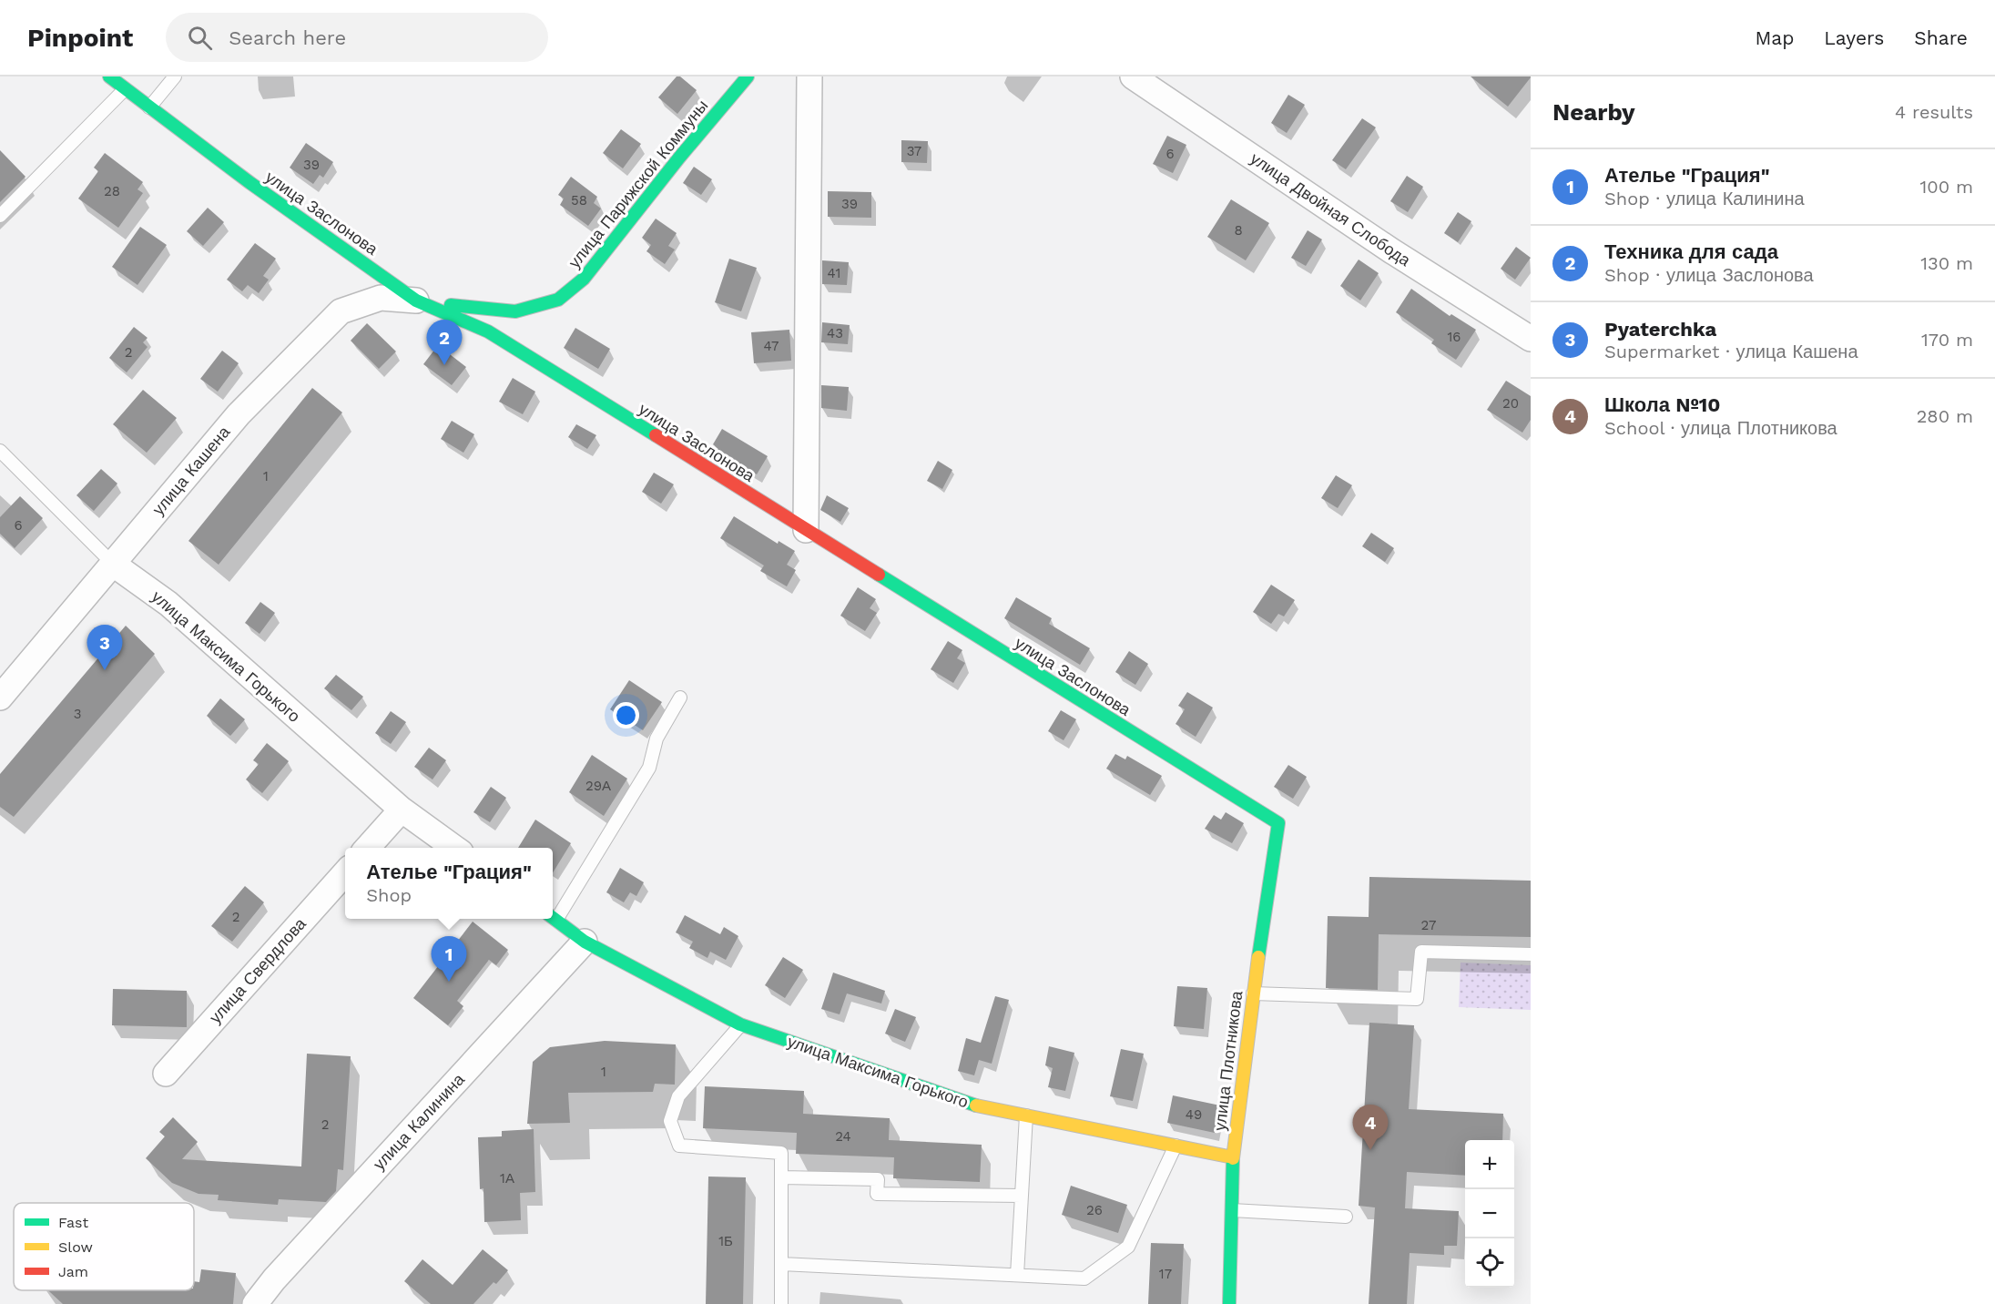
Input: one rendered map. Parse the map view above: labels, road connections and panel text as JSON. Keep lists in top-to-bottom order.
{
  "streets": {
    "street": [
      "улица Парижской Коммуны",
      "улица Двойная Слобода",
      "улица Заслонова",
      "улица Кашена",
      "улица Максима Горького",
      "улица Свердлова",
      "улица Плотникова",
      "улица Калинина"
    ]
  },
  "crossings": [
    ["улица Парижской Коммуны", "улица Заслонова"],
    ["улица Парижской Коммуны", "улица Кашена"],
    ["улица Заслонова", "улица Кашена"],
    ["улица Заслонова", "улица Плотникова"],
    ["улица Кашена", "улица Максима Горького"],
    ["улица Максима Горького", "улица Плотникова"],
    ["улица Максима Горького", "улица Калинина"]
  ],
  "house_numbers": [
    "37",
    "6",
    "39",
    "28",
    "58",
    "39",
    "8",
    "41",
    "43",
    "16",
    "47",
    "2",
    "20",
    "1",
    "6",
    "3",
    "29А",
    "2",
    "27",
    "1",
    "49",
    "2",
    "24",
    "1А",
    "26",
    "1Б",
    "17"
  ],
  "legend": ["Fast", "Slow", "Jam"],
  "page": {
    "header": "Pinpoint",
    "search": "Search here",
    "nav": ["Map", "Layers", "Share"],
    "heading": ["Nearby", "4 results"],
    "list": [
      {
        "mark": "1",
        "name": "Ателье \"Грация\"",
        "note": "Shop · улица Калинина",
        "value": "100 m"
      },
      {
        "mark": "2",
        "name": "Техника для сада",
        "note": "Shop · улица Заслонова",
        "value": "130 m"
      },
      {
        "mark": "3",
        "name": "Pyaterchka",
        "note": "Supermarket · улица Кашена",
        "value": "170 m"
      },
      {
        "mark": "4",
        "name": "Школа №10",
        "note": "School · улица Плотникова",
        "value": "280 m"
      }
    ],
    "pins": [
      "2",
      "3",
      "1",
      "4"
    ],
    "popup": ["Ателье \"Грация\"", "Shop"],
    "map_buttons": ["+", "−"]
  }
}
